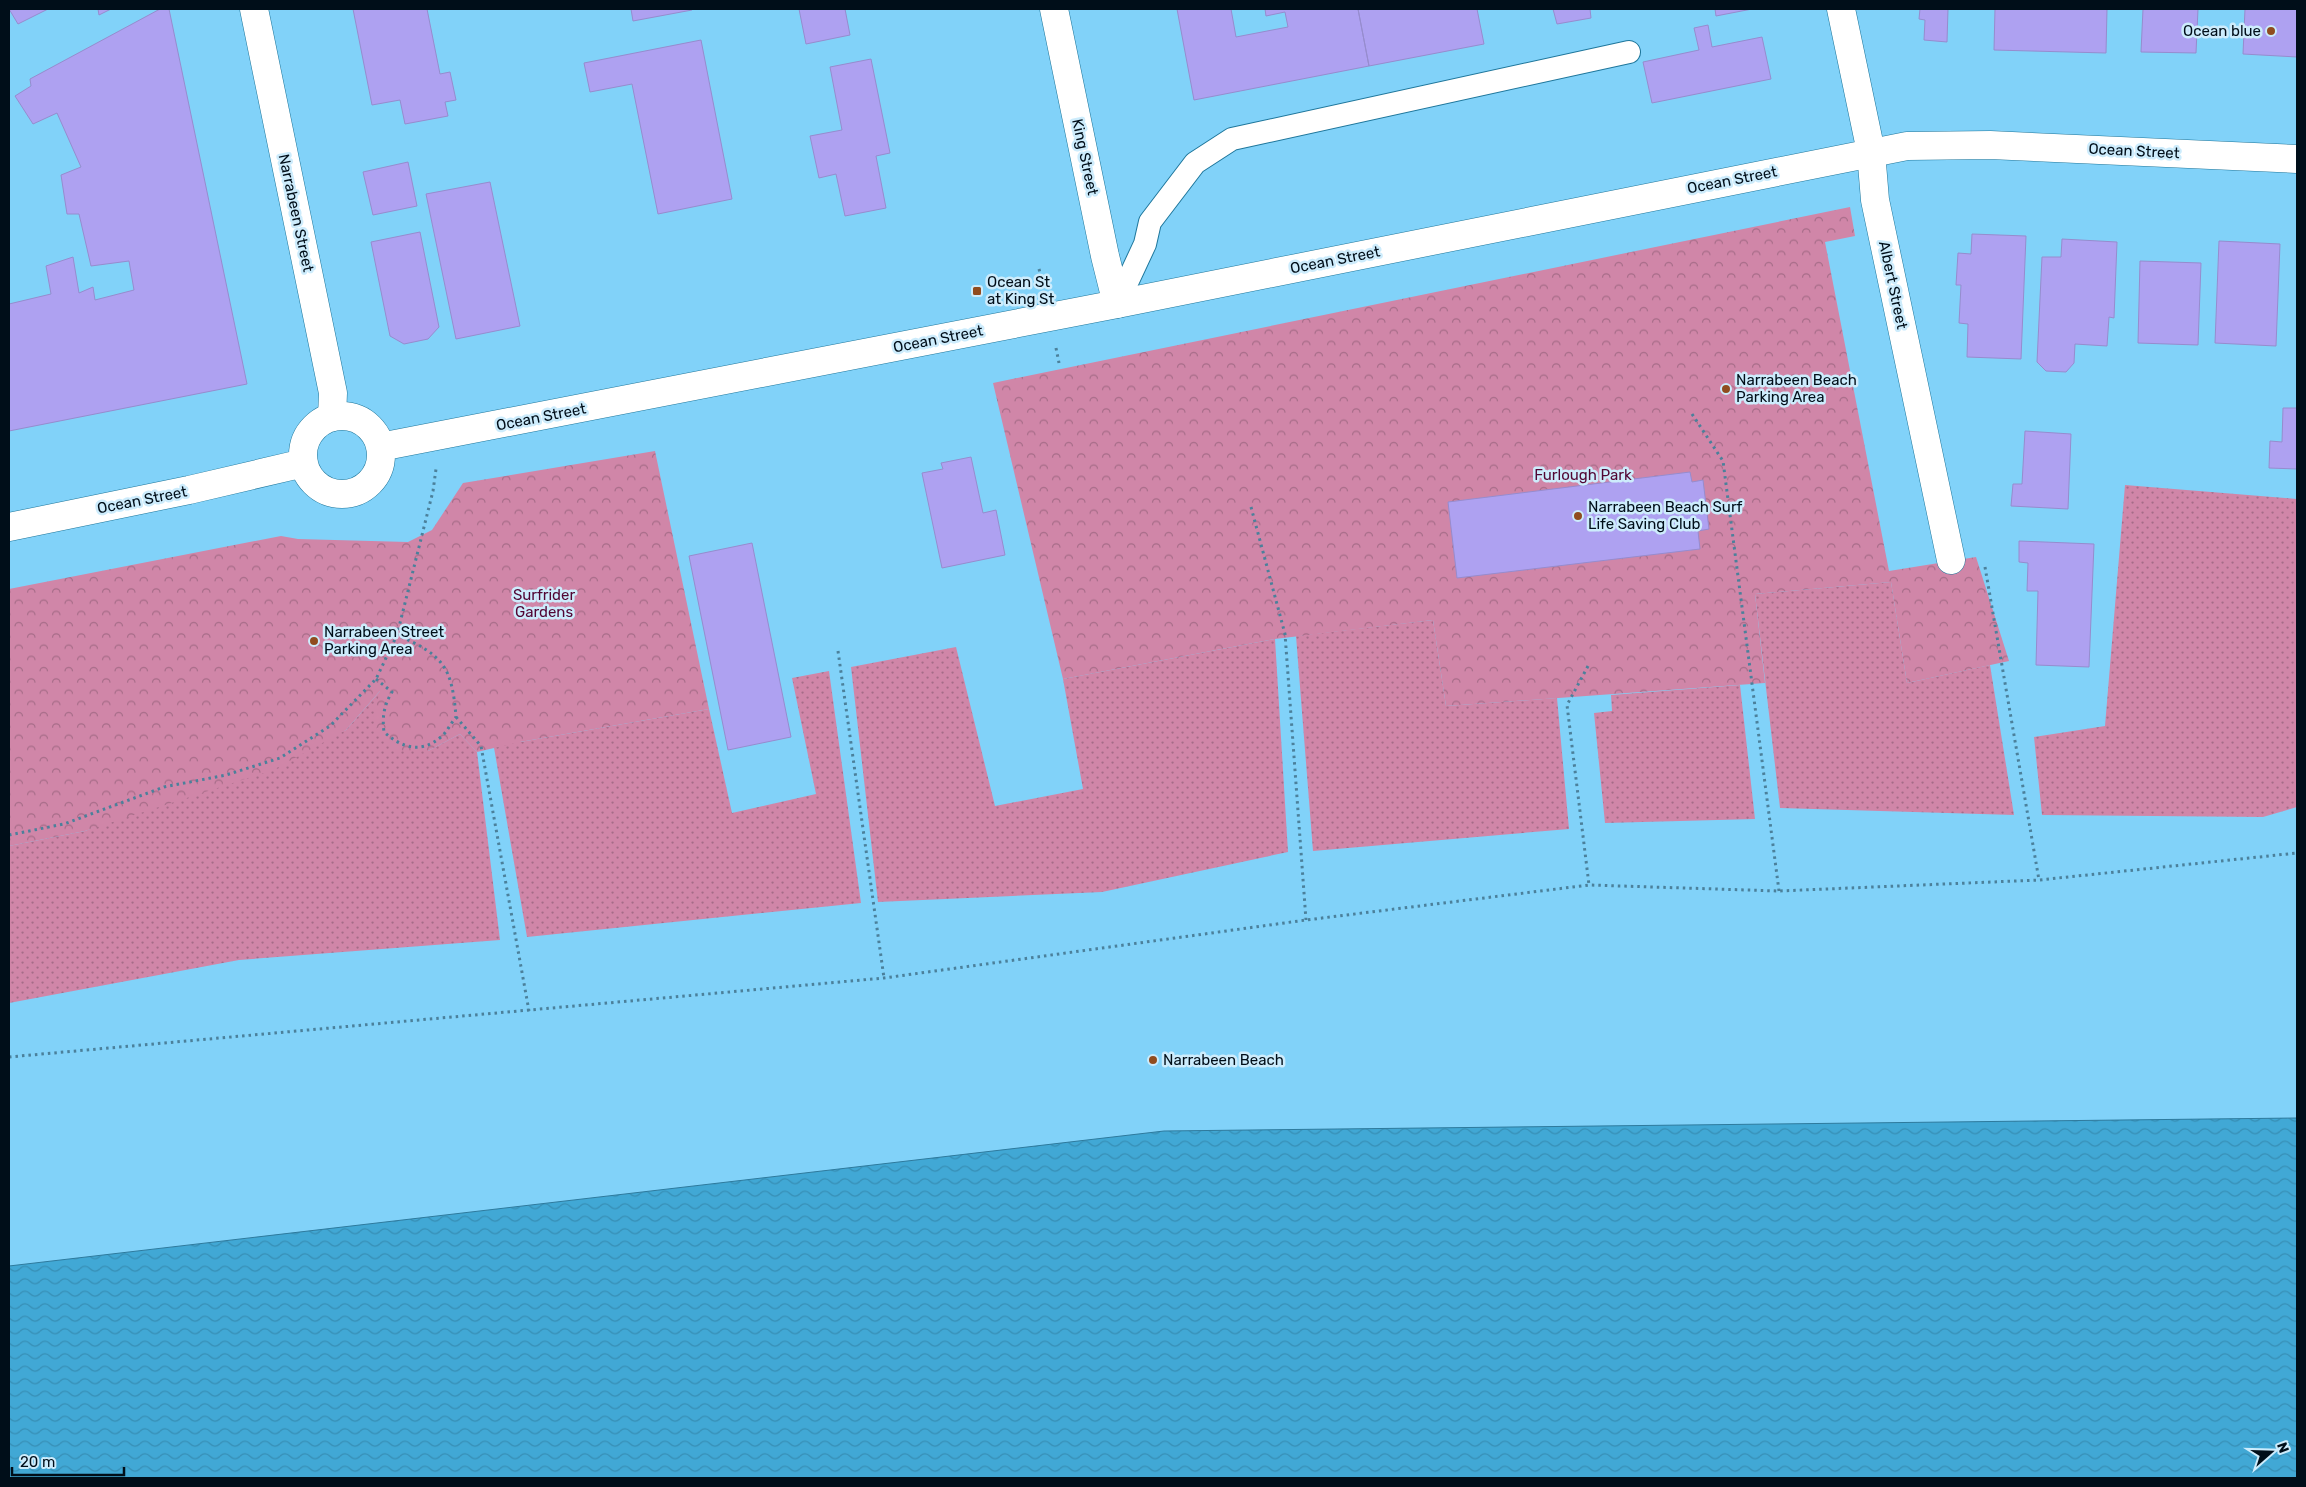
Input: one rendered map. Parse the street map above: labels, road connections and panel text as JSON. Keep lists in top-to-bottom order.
{
  "streets": {
    "street": [
      "Ocean Street",
      "King Street",
      "Narrabeen Street",
      "Albert Street"
    ]
  },
  "crossings": [
    ["Ocean Street", "King Street"],
    ["Ocean Street", "Narrabeen Street"],
    ["Ocean Street", "Albert Street"]
  ],
  "parks": ["Furlough Park", "Surfrider Gardens"],
  "places": {
    "other": [
      "Ocean blue",
      "Narrabeen Beach Parking Area",
      "Narrabeen Beach Surf Life Saving Club",
      "Narrabeen Street Parking Area",
      "Narrabeen Beach"
    ],
    "transit": ["Ocean St at King St"]
  },
  "scale_bar": "20 m",
  "north": "right"
}
